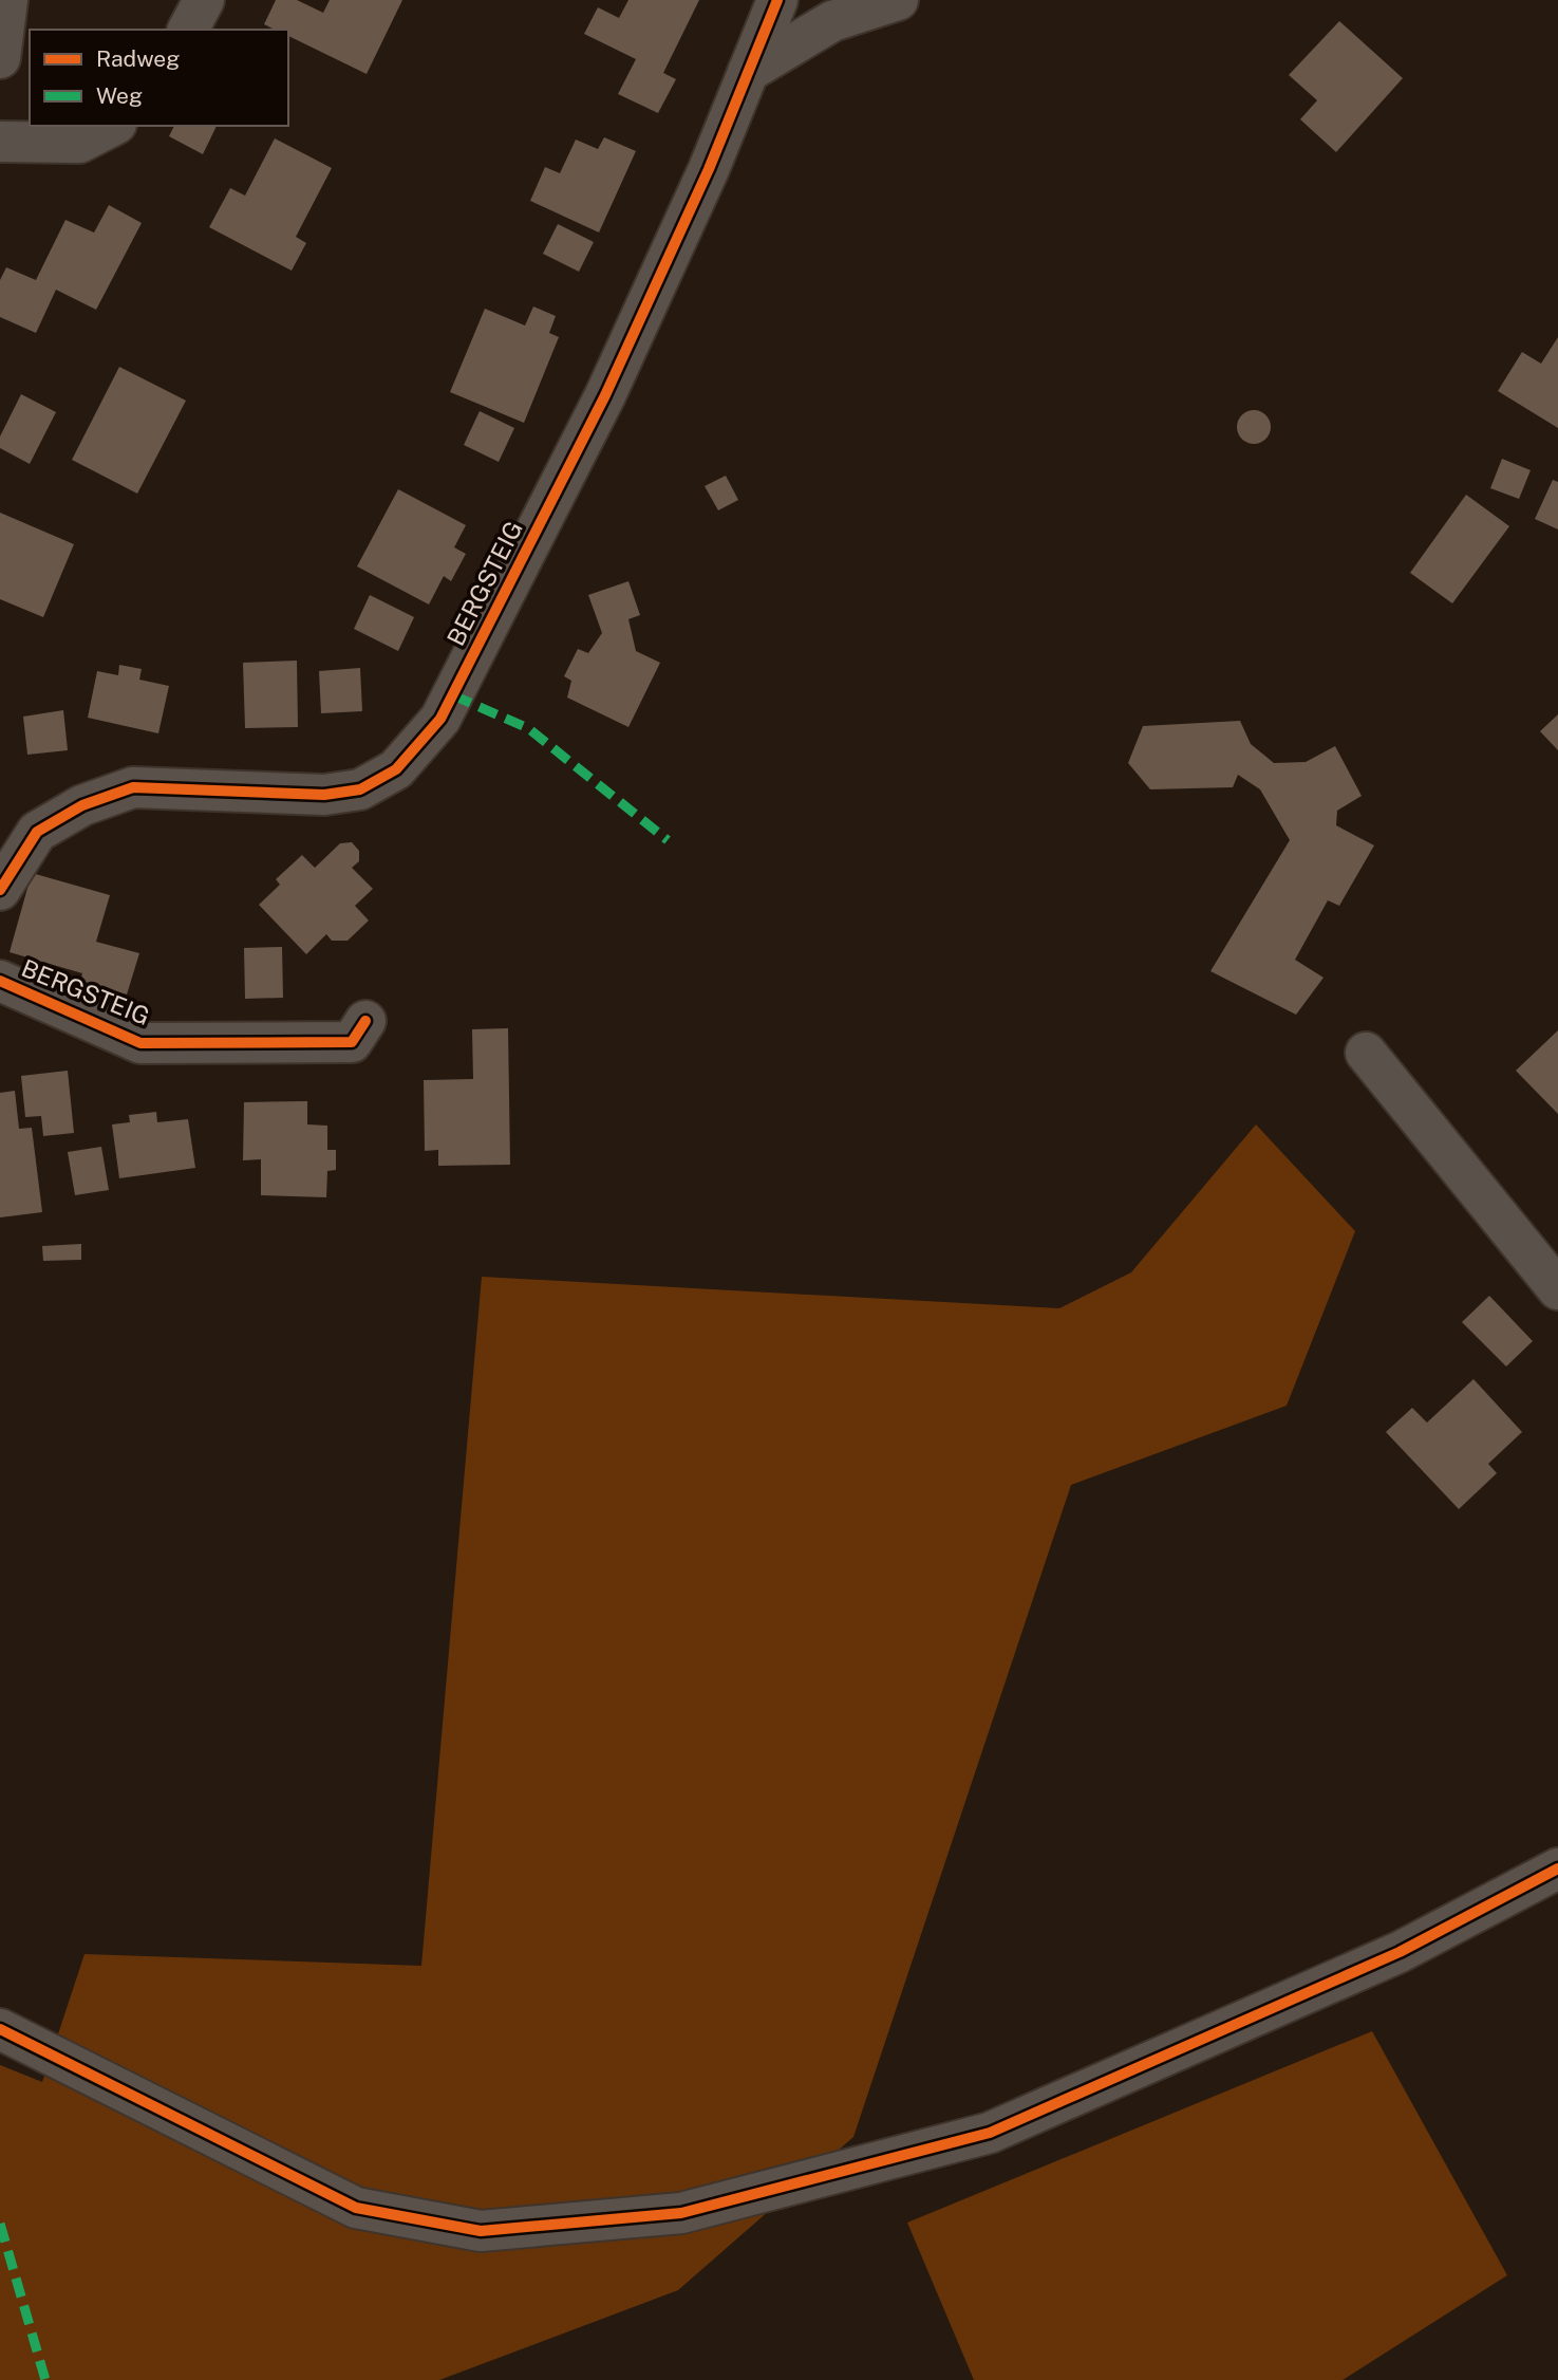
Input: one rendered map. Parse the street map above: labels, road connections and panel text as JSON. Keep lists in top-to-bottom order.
{
  "streets": {
    "street": ["BERGSTEIG"]
  },
  "legend": ["Radweg", "Weg"]
}
